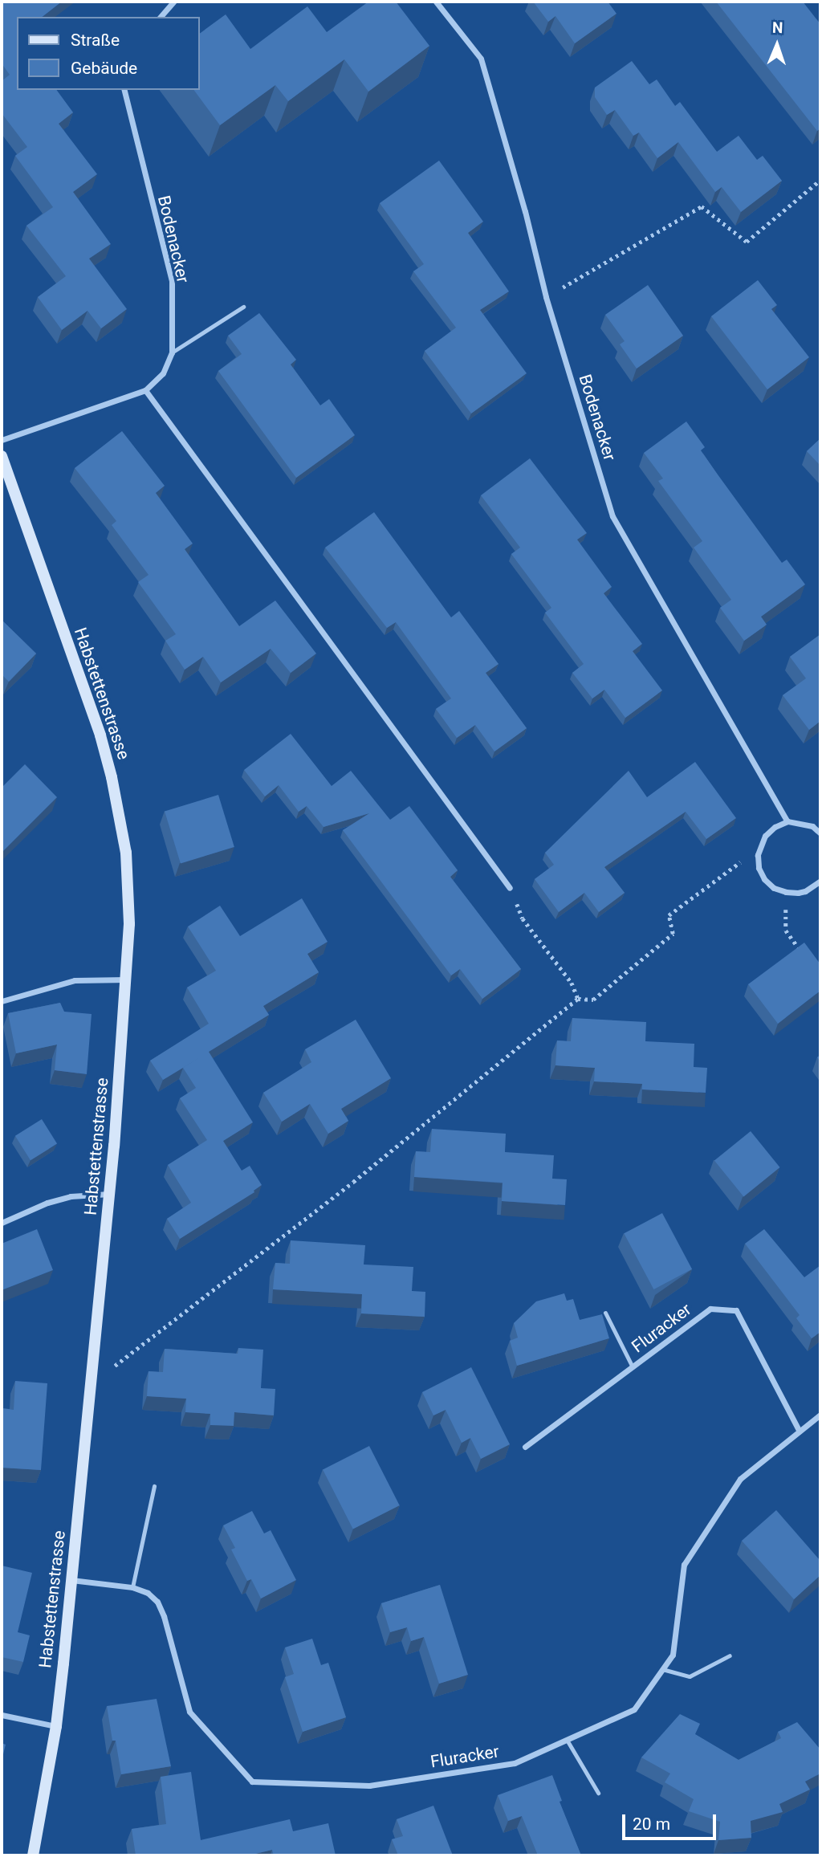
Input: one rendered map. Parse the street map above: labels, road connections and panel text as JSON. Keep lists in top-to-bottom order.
{
  "streets": {
    "street": ["Bodenacker", "Habstettenstrasse", "Fluracker"]
  },
  "crossings": [
    ["Habstettenstrasse", "Fluracker"]
  ],
  "legend": ["Straße", "Gebäude"],
  "scale_bar": "20 m",
  "north": "top"
}
